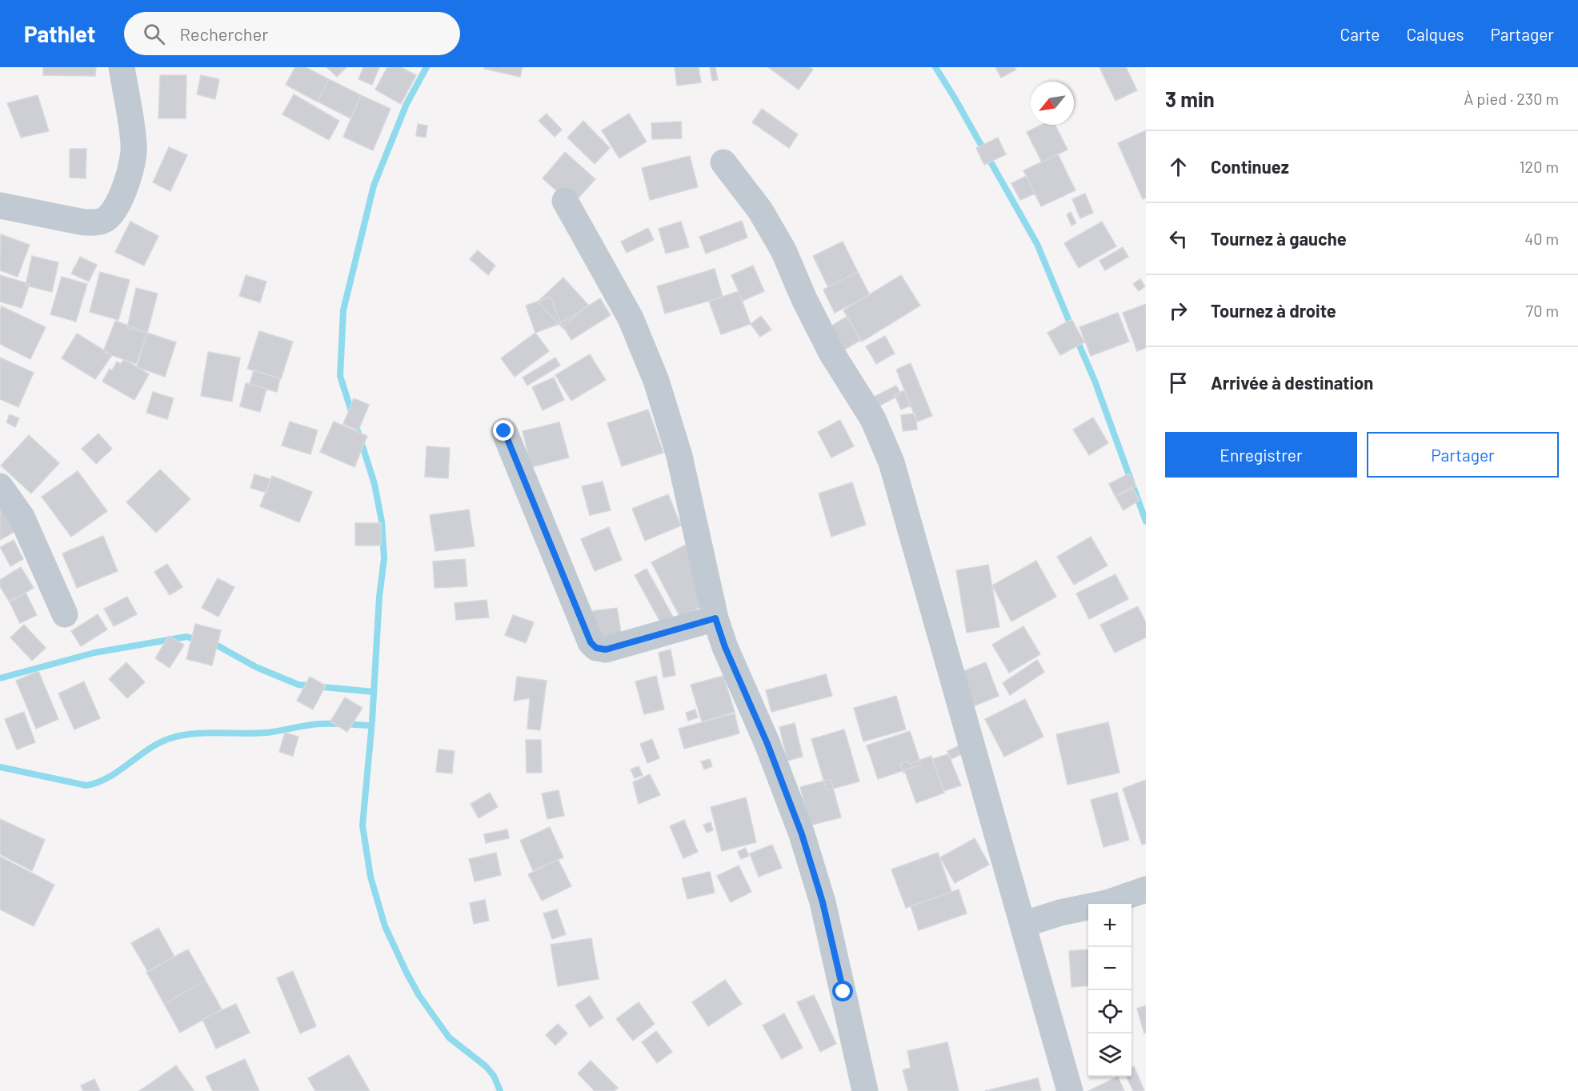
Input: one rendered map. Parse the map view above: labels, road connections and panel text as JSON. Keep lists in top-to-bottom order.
{
  "north": "bottom left",
  "page": {
    "header": "Pathlet",
    "search": "Rechercher",
    "nav": ["Carte", "Calques", "Partager"],
    "heading": ["3 min", "À pied · 230 m"],
    "list": [
      ["Continuez", "120 m"],
      ["Tournez à gauche", "40 m"],
      ["Tournez à droite", "70 m"],
      "Arrivée à destination"
    ],
    "buttons": ["Enregistrer", "Partager"],
    "map_buttons": ["+", "−"]
  }
}
